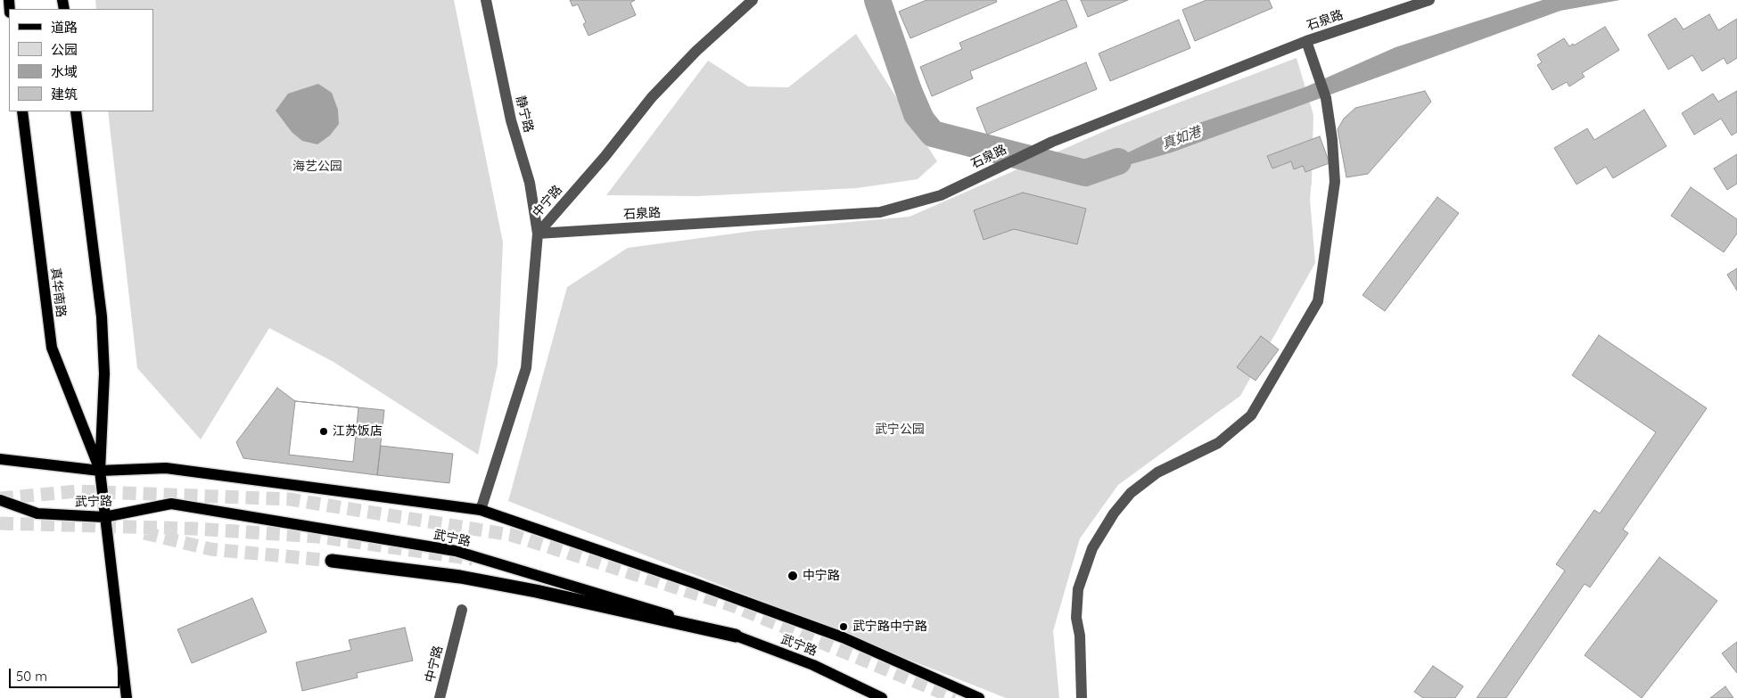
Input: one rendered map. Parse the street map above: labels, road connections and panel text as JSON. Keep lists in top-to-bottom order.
{
  "streets": {
    "main road": ["真华南路", "武宁路"],
    "street": ["石泉路", "静宁路", "中宁路"]
  },
  "crossings": [
    ["石泉路", "静宁路"],
    ["石泉路", "中宁路"],
    ["静宁路", "中宁路"],
    ["真华南路", "武宁路"]
  ],
  "water": ["真如港"],
  "parks": ["海艺公园", "武宁公园"],
  "places": ["江苏饭店", "中宁路", "武宁路中宁路"],
  "legend": [
    "道路",
    "公园",
    "水域",
    "建筑"
  ],
  "scale_bar": "50 m"
}
